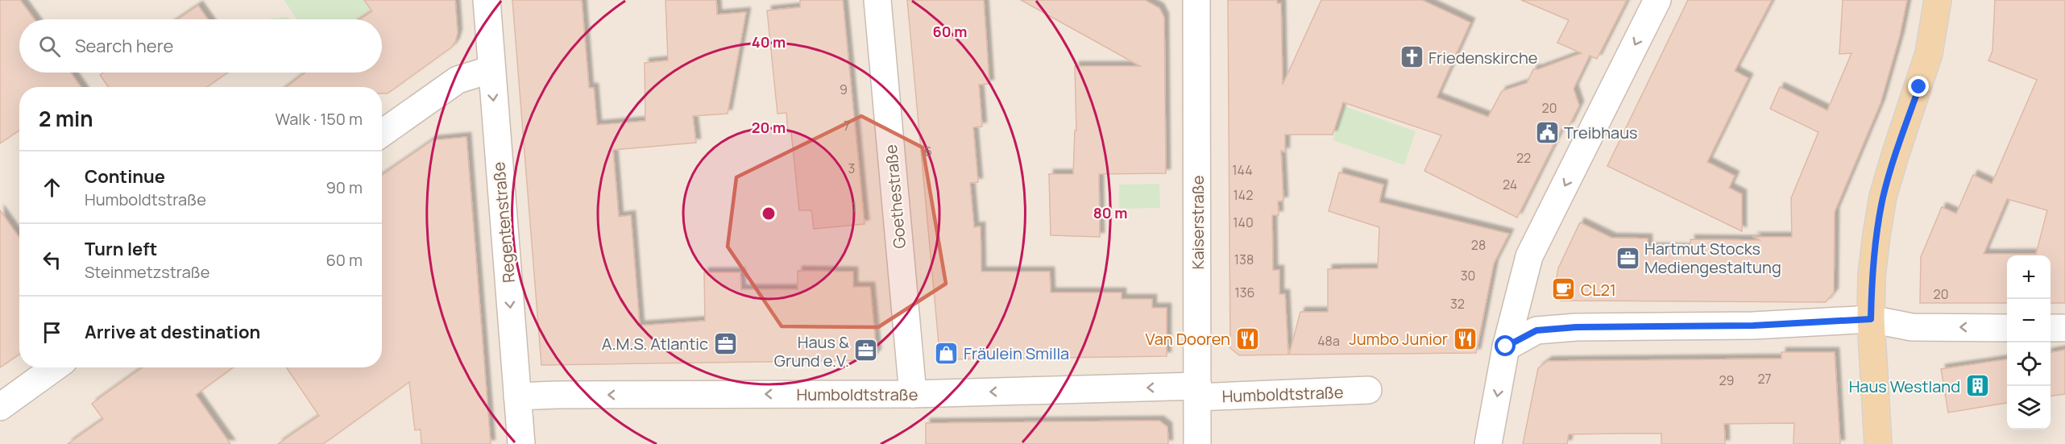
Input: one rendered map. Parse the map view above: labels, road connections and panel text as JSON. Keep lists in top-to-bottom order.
{
  "streets": {
    "street": [
      "Goethestraße",
      "Regentenstraße",
      "Kaiserstraße",
      "Humboldtstraße"
    ]
  },
  "crossings": [
    ["Goethestraße", "Humboldtstraße"],
    ["Regentenstraße", "Humboldtstraße"],
    ["Kaiserstraße", "Humboldtstraße"]
  ],
  "one_way": ["Regentenstraße", "Humboldtstraße"],
  "places": {
    "church": ["Friedenskirche"],
    "public building": ["Treibhaus"],
    "office": ["Hartmut Stocks Mediengestaltung", "A.M.S. Atlantic", "Haus & Grund e.V."],
    "cafe": ["CL21"],
    "restaurant": ["Van Dooren", "Jumbo Junior"],
    "shop": ["Fräulein Smilla"],
    "building": ["Haus Westland"]
  },
  "house_numbers": [
    "9",
    "20",
    "7",
    "6",
    "22",
    "3",
    "144",
    "24",
    "142",
    "1",
    "140",
    "28",
    "138",
    "30",
    "136",
    "20",
    "32",
    "48a",
    "27",
    "29"
  ],
  "page": {
    "search": "Search here",
    "heading": ["2 min", "Walk · 150 m"],
    "list": [
      ["Continue", "Humboldtstraße", "90 m"],
      ["Turn left", "Steinmetzstraße", "60 m"],
      "Arrive at destination"
    ],
    "map_buttons": ["+", "−"]
  },
  "rings": [
    "60 m",
    "40 m",
    "20 m",
    "80 m"
  ]
}
